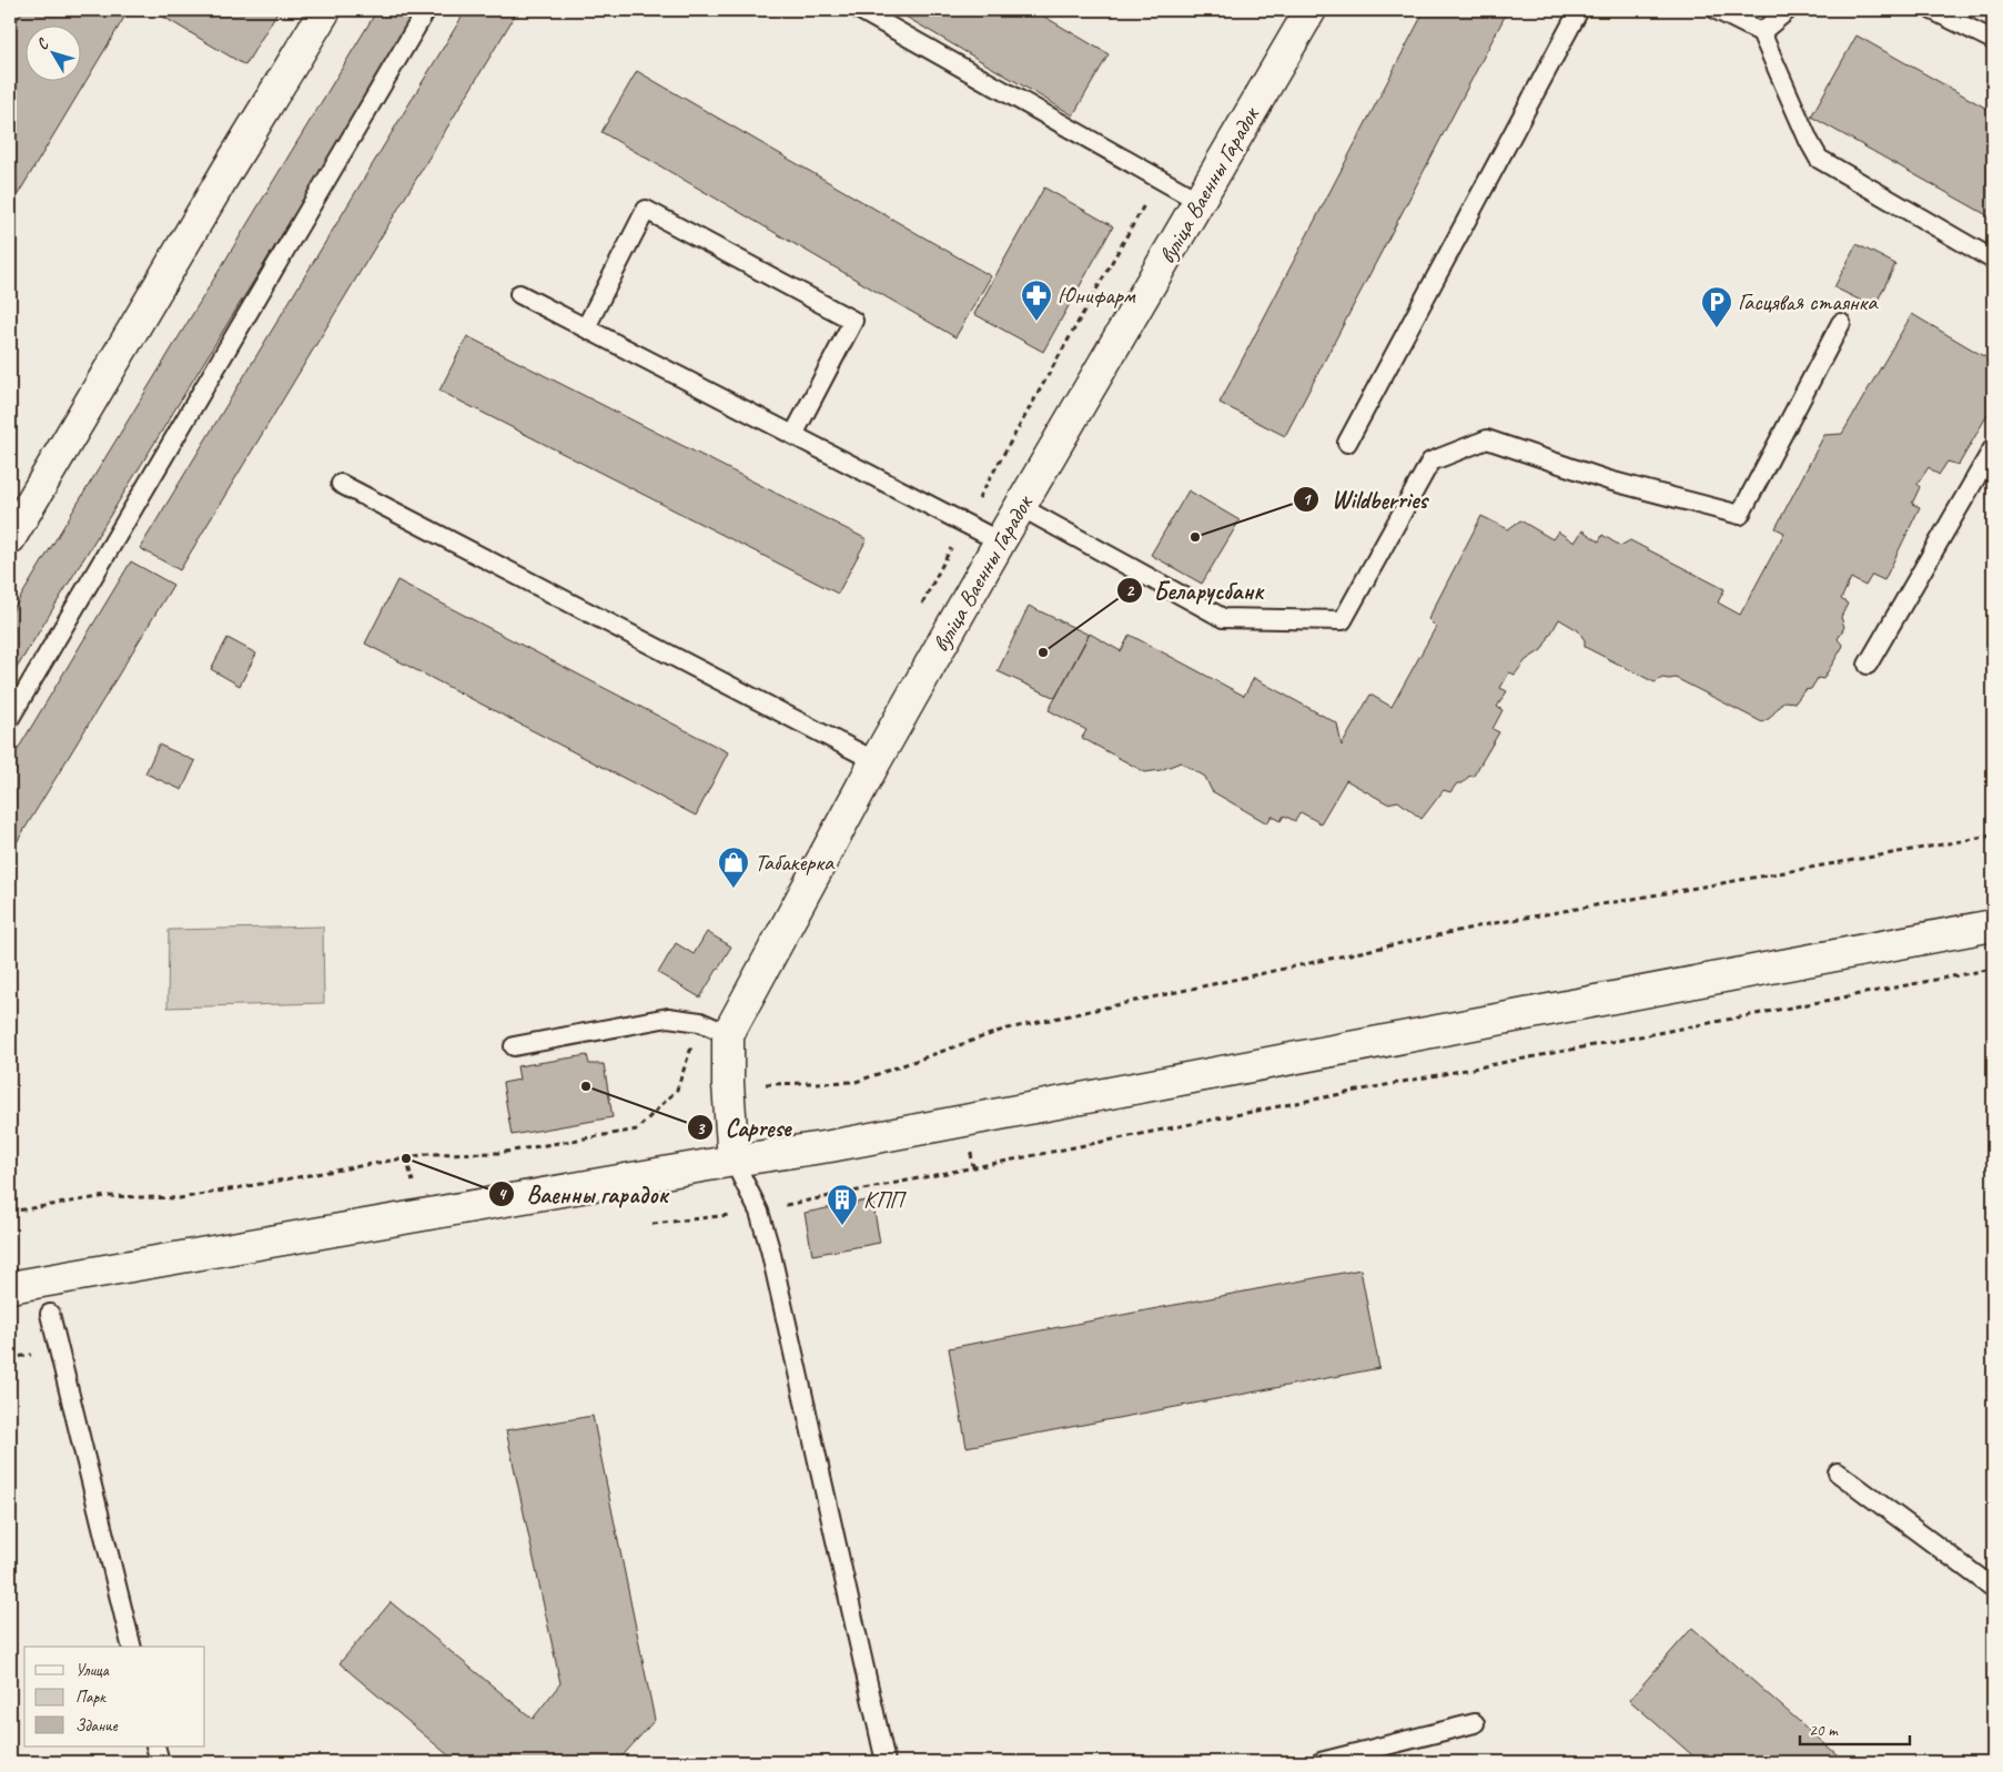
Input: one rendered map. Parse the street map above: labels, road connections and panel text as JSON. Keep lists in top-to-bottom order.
{
  "streets": {
    "main road": ["вуліца Ваенны Гарадок"]
  },
  "places": {
    "pharmacy": ["Юнифарм"],
    "parking": ["Гасцявая стаянка"],
    "other": [
      "Wildberries",
      "Беларусбанк",
      "Caprese",
      "Ваенны гарадок"
    ],
    "shop": ["Табакерка"],
    "building": ["КПП"]
  },
  "legend": ["Улица", "Парк", "Здание"],
  "scale_bar": "20 m",
  "north": "top left"
}
